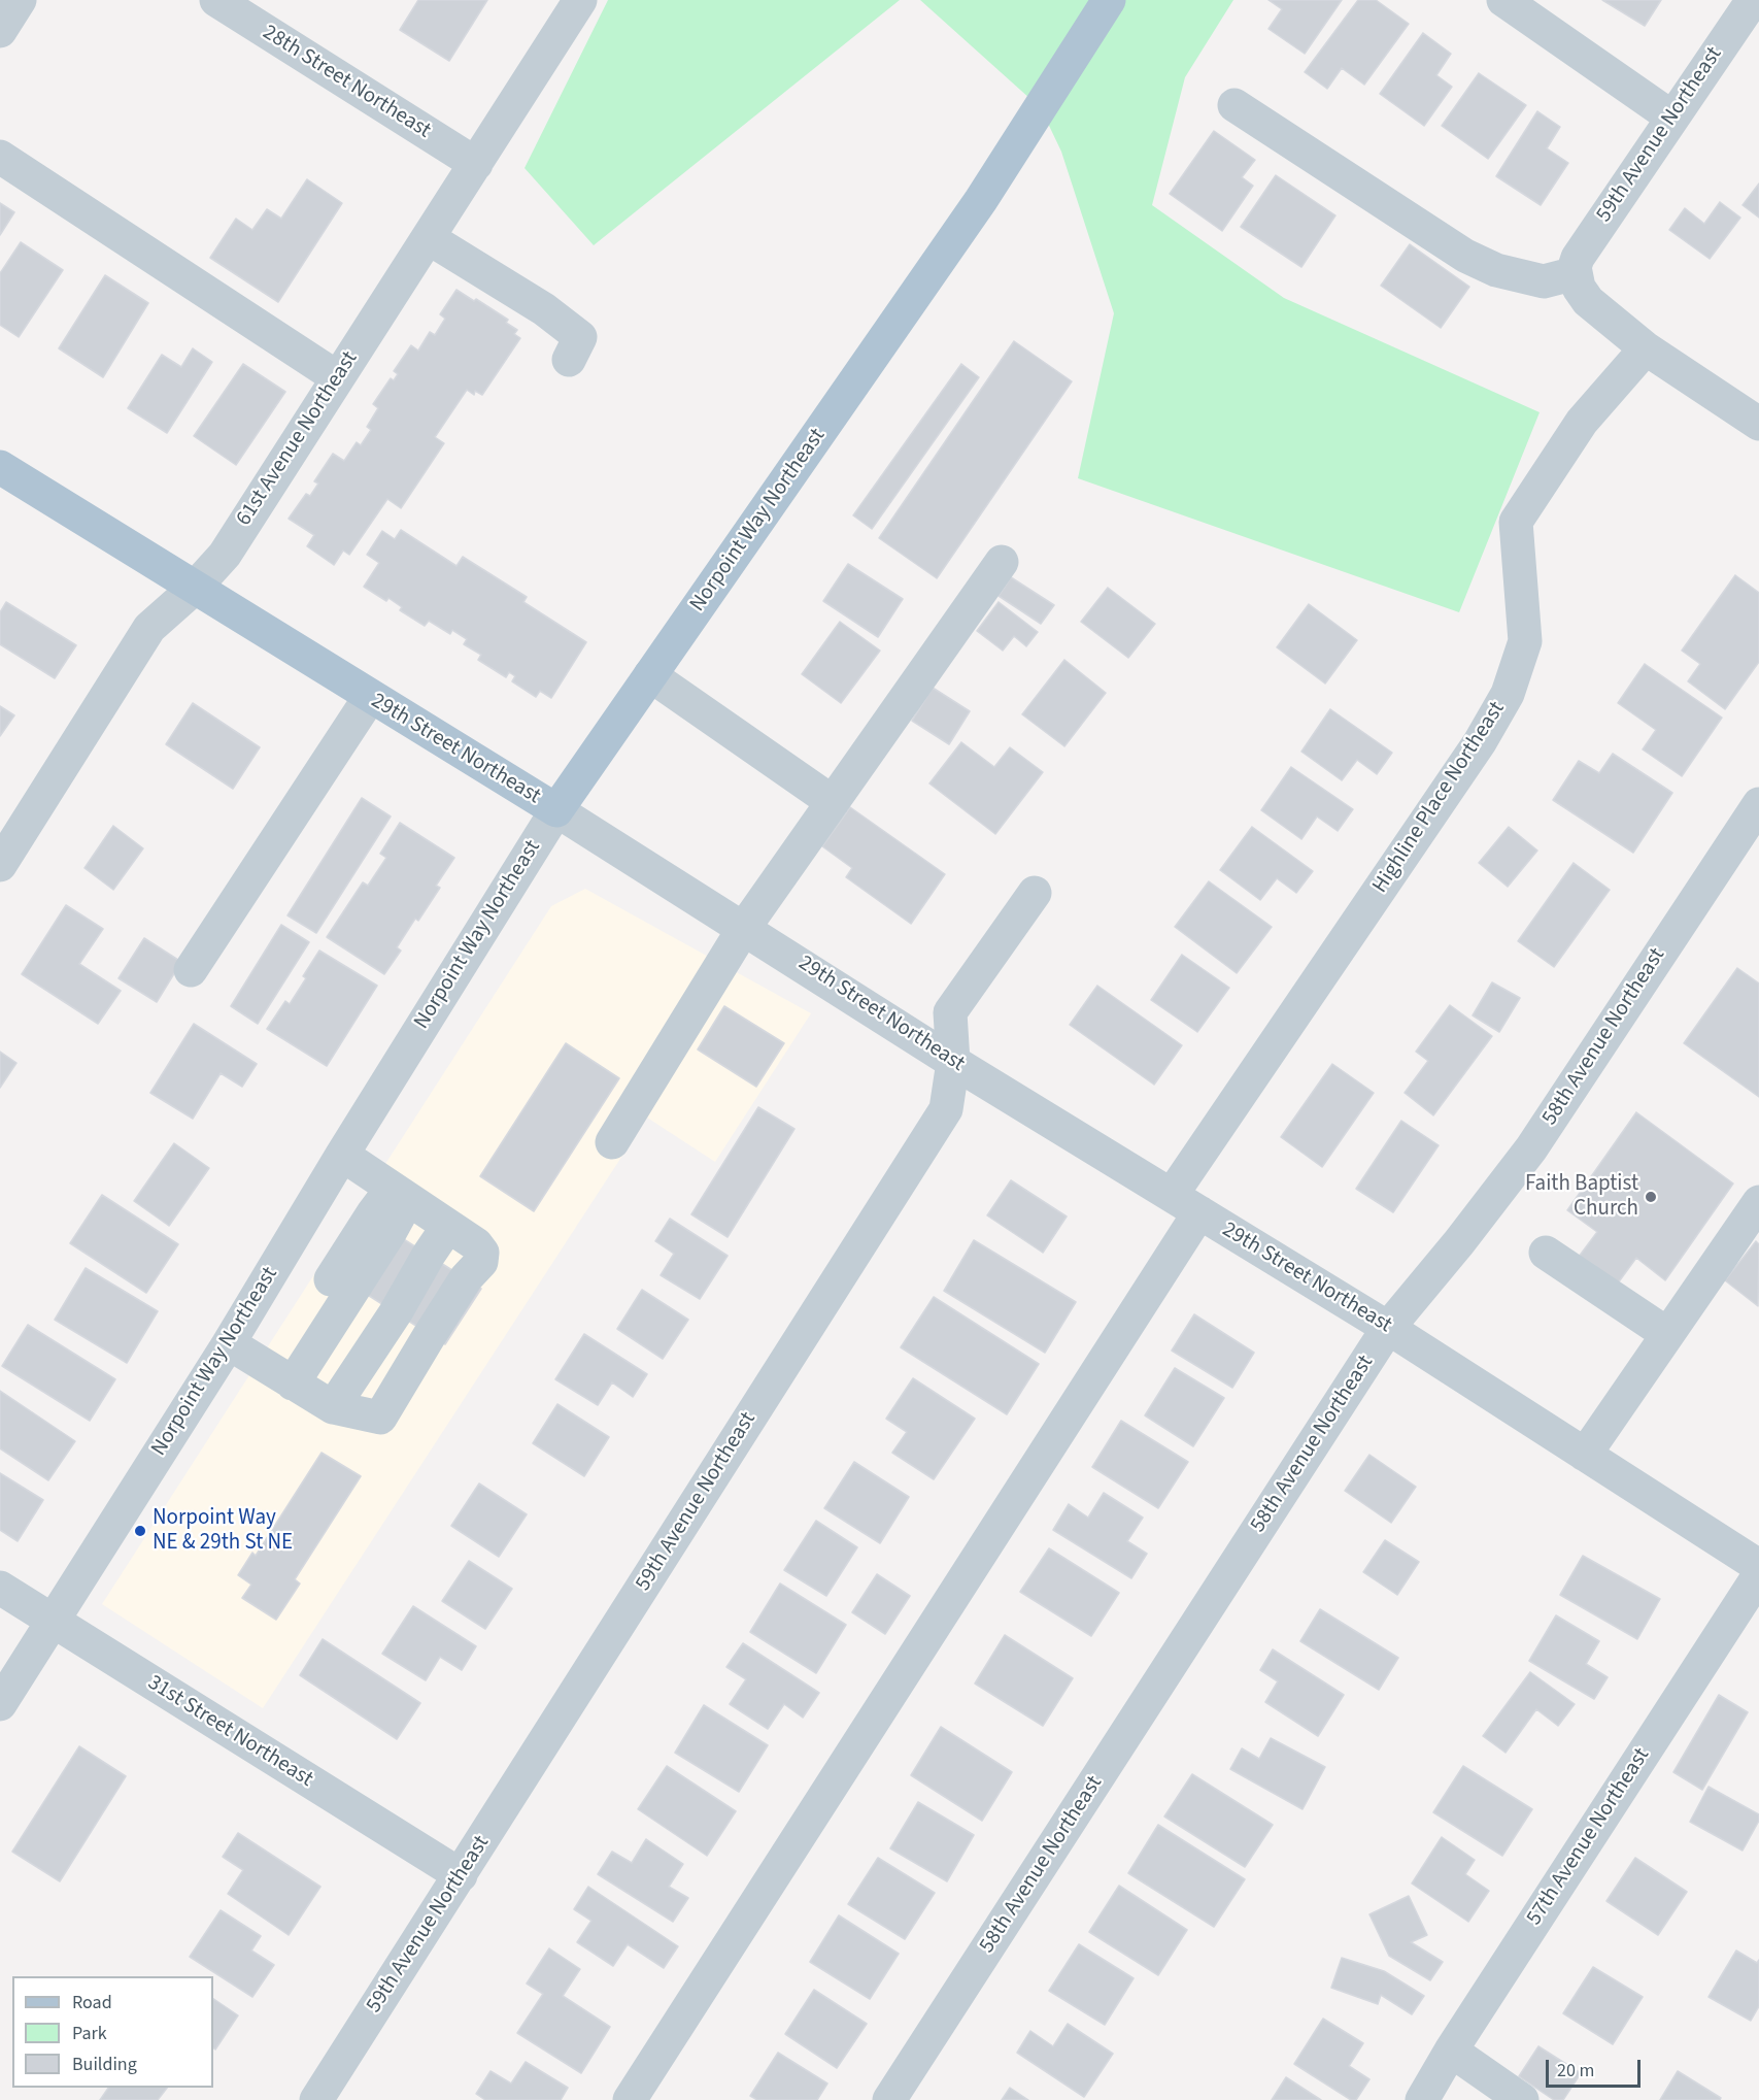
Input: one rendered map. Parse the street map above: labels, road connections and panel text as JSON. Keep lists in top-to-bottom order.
{
  "streets": {
    "main road": ["Norpoint Way Northeast", "29th Street Northeast"],
    "street": [
      "28th Street Northeast",
      "59th Avenue Northeast",
      "61st Avenue Northeast",
      "Highline Place Northeast",
      "58th Avenue Northeast",
      "31st Street Northeast",
      "57th Avenue Northeast"
    ]
  },
  "crossings": [
    ["28th Street Northeast", "61st Avenue Northeast"],
    ["59th Avenue Northeast", "29th Street Northeast"],
    ["59th Avenue Northeast", "31st Street Northeast"],
    ["61st Avenue Northeast", "29th Street Northeast"],
    ["Norpoint Way Northeast", "29th Street Northeast"],
    ["Norpoint Way Northeast", "31st Street Northeast"],
    ["29th Street Northeast", "Highline Place Northeast"],
    ["29th Street Northeast", "58th Avenue Northeast"]
  ],
  "places": ["Faith Baptist Church", "Norpoint Way NE & 29th St NE"],
  "legend": ["Road", "Park", "Building"],
  "scale_bar": "20 m"
}
